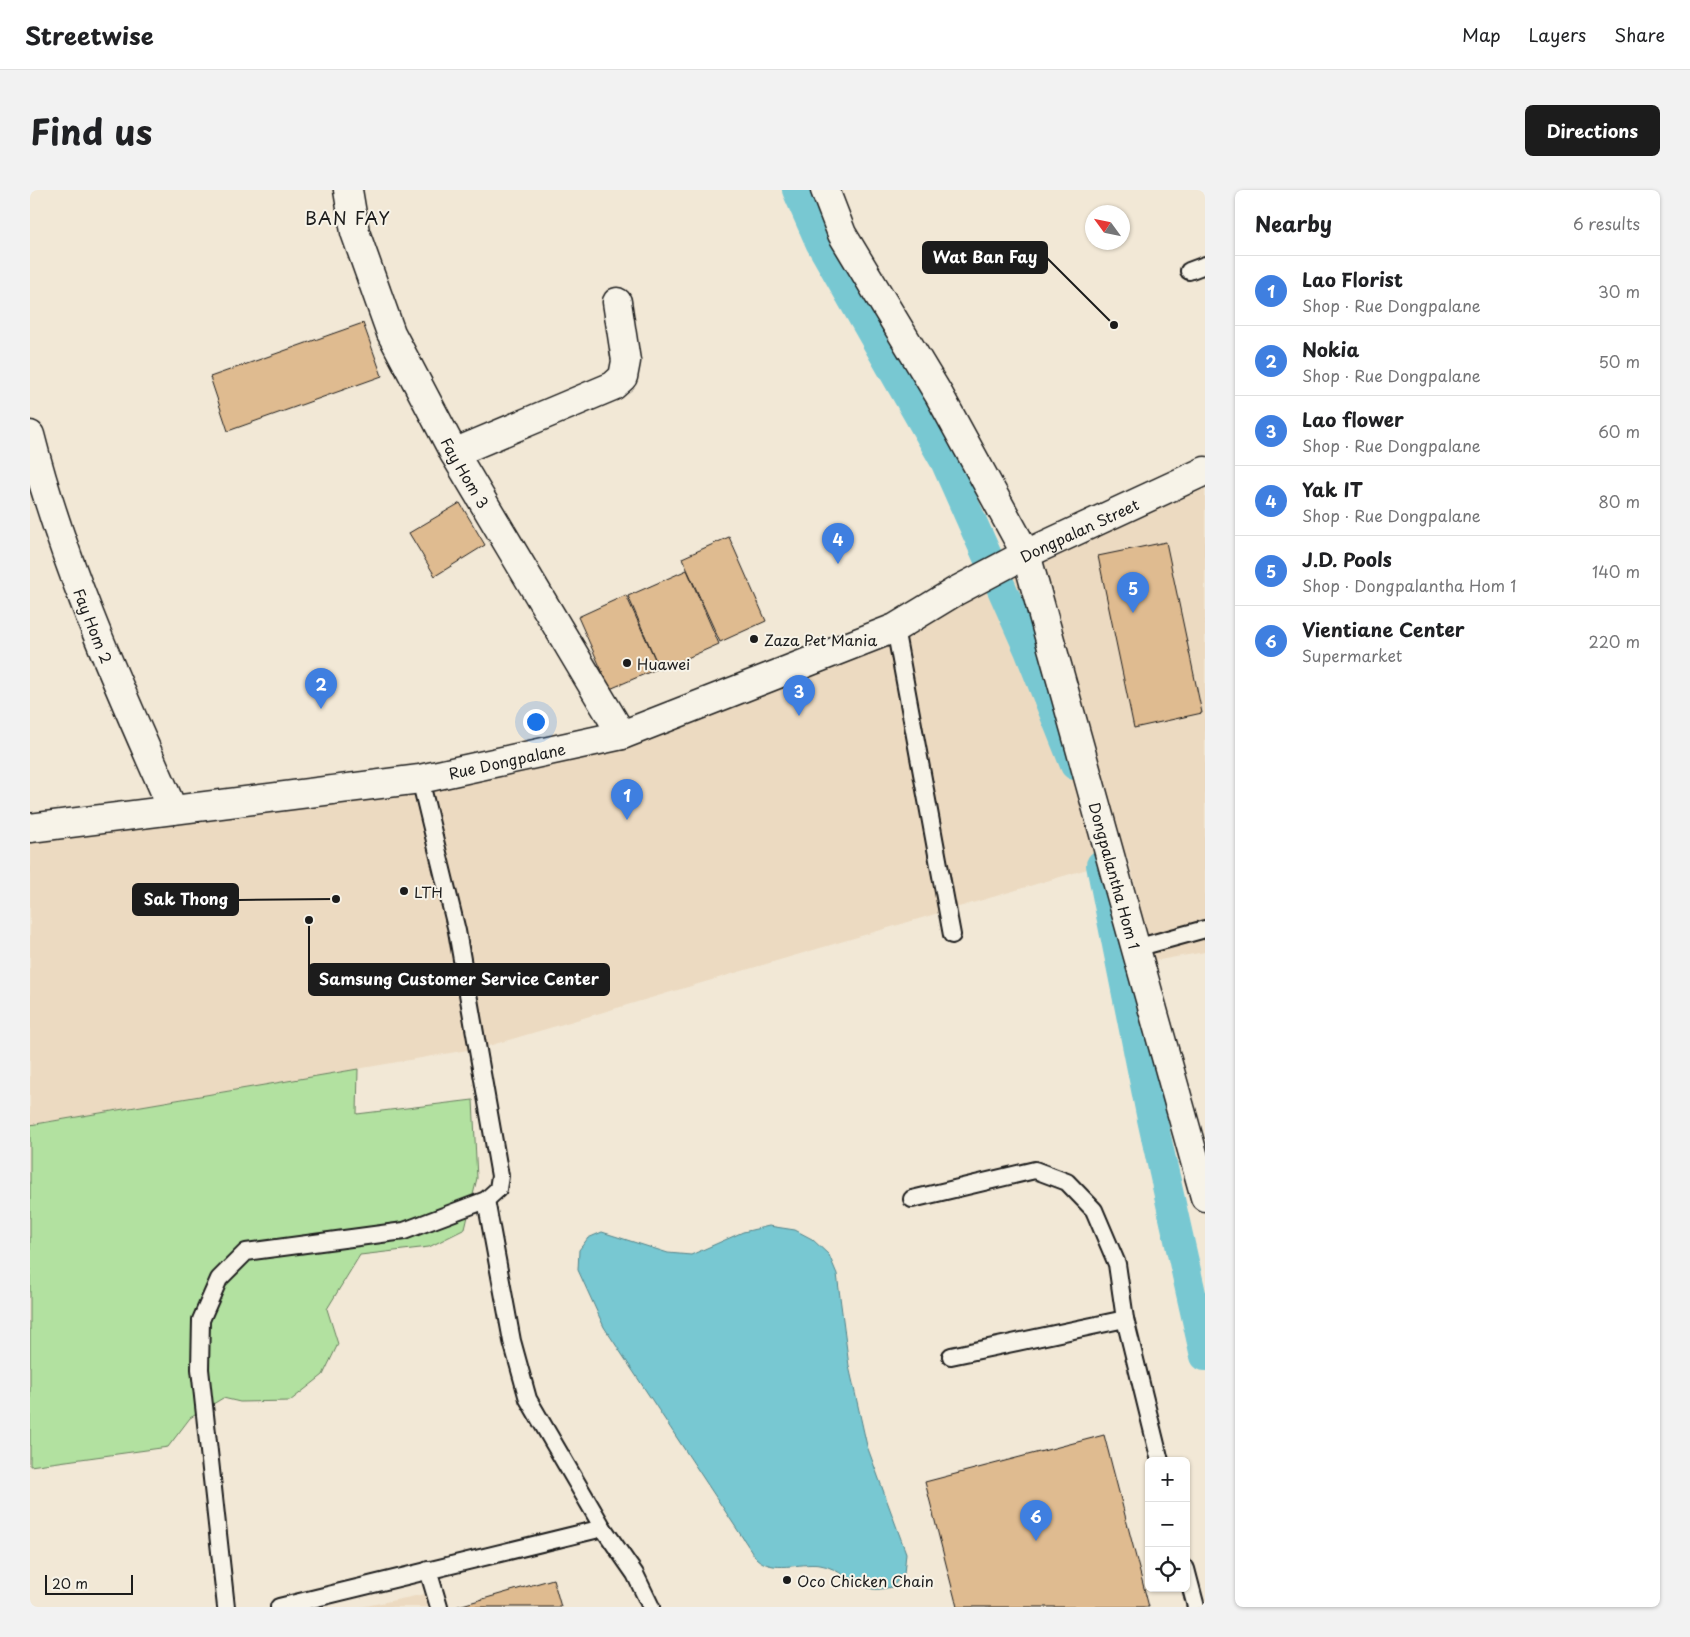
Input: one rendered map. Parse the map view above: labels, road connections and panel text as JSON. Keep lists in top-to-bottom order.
{
  "streets": {
    "street": [
      "Fay Hom 3",
      "Dongpalan Street",
      "Fay Hom 2",
      "Rue Dongpalane",
      "Dongpalantha Hom 1"
    ]
  },
  "crossings": [
    ["Fay Hom 3", "Rue Dongpalane"],
    ["Dongpalan Street", "Rue Dongpalane"],
    ["Dongpalan Street", "Dongpalantha Hom 1"],
    ["Fay Hom 2", "Rue Dongpalane"]
  ],
  "districts": ["BAN FAY"],
  "places": [
    "Wat Ban Fay",
    "Zaza Pet Mania",
    "Huawei",
    "LTH",
    "Sak Thong",
    "Samsung Customer Service Center",
    "Oco Chicken Chain"
  ],
  "scale_bar": "20 m",
  "north": "top left",
  "page": {
    "header": "Streetwise",
    "nav": ["Map", "Layers", "Share"],
    "title": "Find us",
    "buttons": "Directions",
    "heading": ["Nearby", "6 results"],
    "list": [
      {
        "mark": "1",
        "name": "Lao Florist",
        "note": "Shop · Rue Dongpalane",
        "value": "30 m"
      },
      {
        "mark": "2",
        "name": "Nokia",
        "note": "Shop · Rue Dongpalane",
        "value": "50 m"
      },
      {
        "mark": "3",
        "name": "Lao flower",
        "note": "Shop · Rue Dongpalane",
        "value": "60 m"
      },
      {
        "mark": "4",
        "name": "Yak IT",
        "note": "Shop · Rue Dongpalane",
        "value": "80 m"
      },
      {
        "mark": "5",
        "name": "J.D. Pools",
        "note": "Shop · Dongpalantha Hom 1",
        "value": "140 m"
      },
      {
        "mark": "6",
        "name": "Vientiane Center",
        "note": "Supermarket",
        "value": "220 m"
      }
    ],
    "pins": [
      "4",
      "5",
      "2",
      "3",
      "1",
      "6"
    ],
    "map_buttons": ["+", "−"],
    "scale": "20 m"
  }
}
